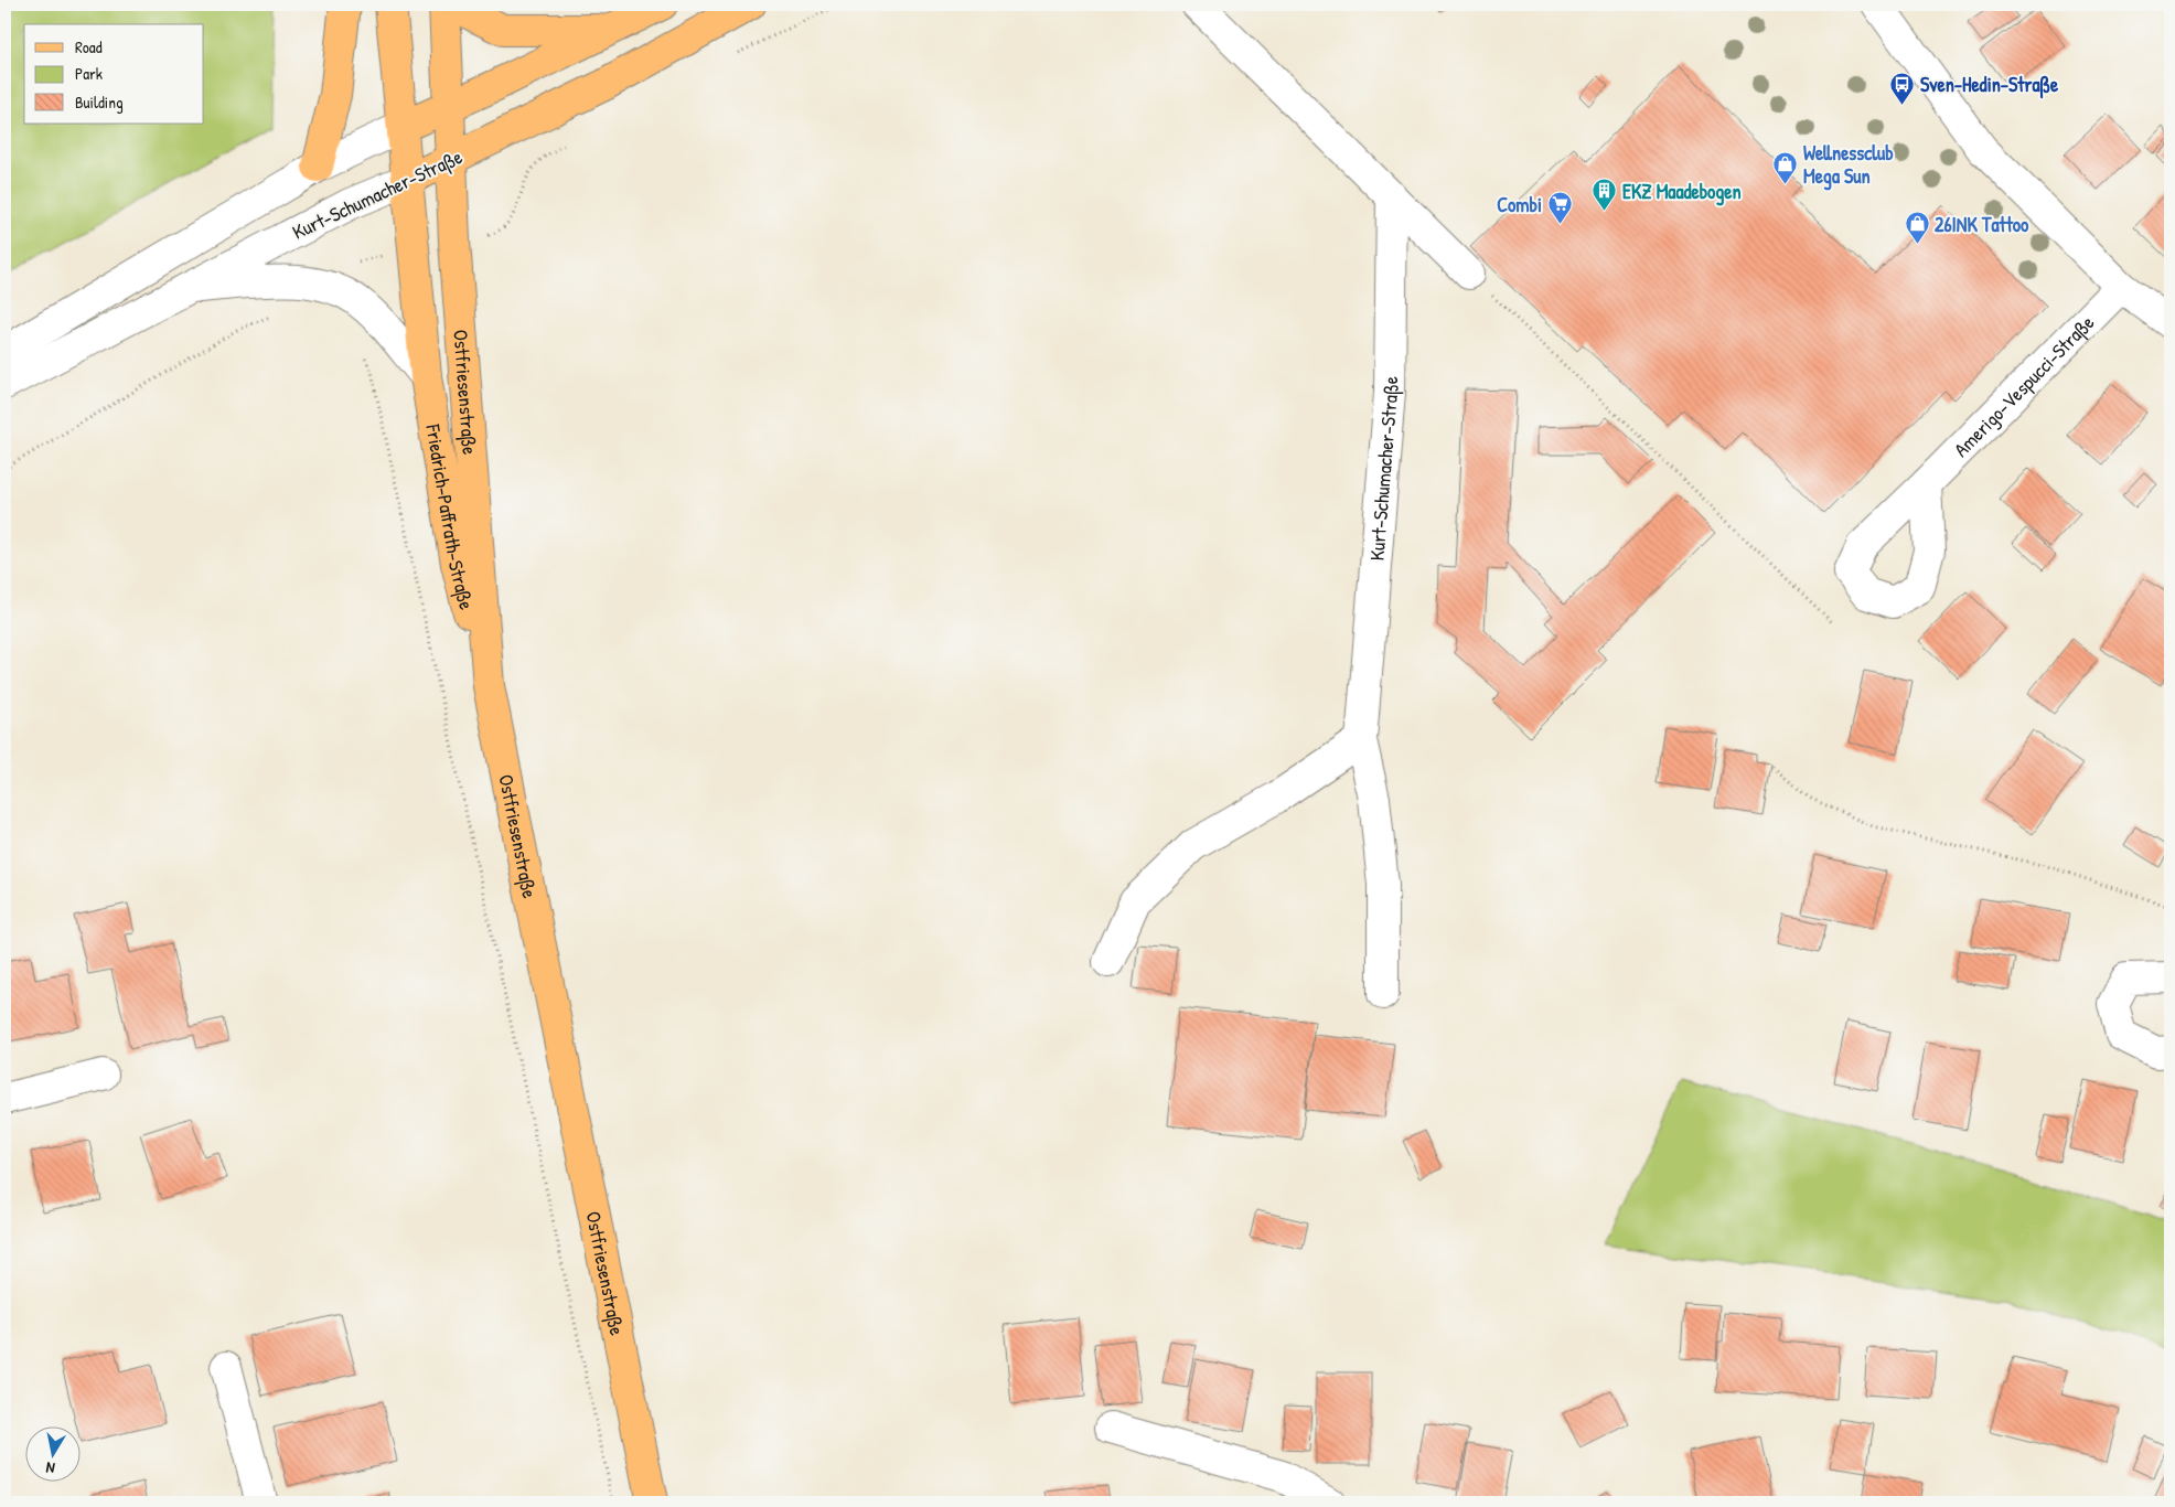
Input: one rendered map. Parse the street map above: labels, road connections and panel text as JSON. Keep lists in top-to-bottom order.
{
  "streets": {
    "main road": ["Kurt-Schumacher-Straße", "Ostfriesenstraße", "Friedrich-Paffrath-Straße"],
    "street": ["Amerigo-Vespucci-Straße"]
  },
  "crossings": [
    ["Kurt-Schumacher-Straße", "Ostfriesenstraße"],
    ["Kurt-Schumacher-Straße", "Friedrich-Paffrath-Straße"],
    ["Ostfriesenstraße", "Friedrich-Paffrath-Straße"]
  ],
  "places": {
    "bus stop": ["Sven-Hedin-Straße"],
    "shop": ["Wellnessclub Mega Sun", "26INK Tattoo"],
    "building": ["EKZ Maadebogen"],
    "supermarket": ["Combi"]
  },
  "legend": ["Road", "Park", "Building"],
  "north": "bottom"
}
